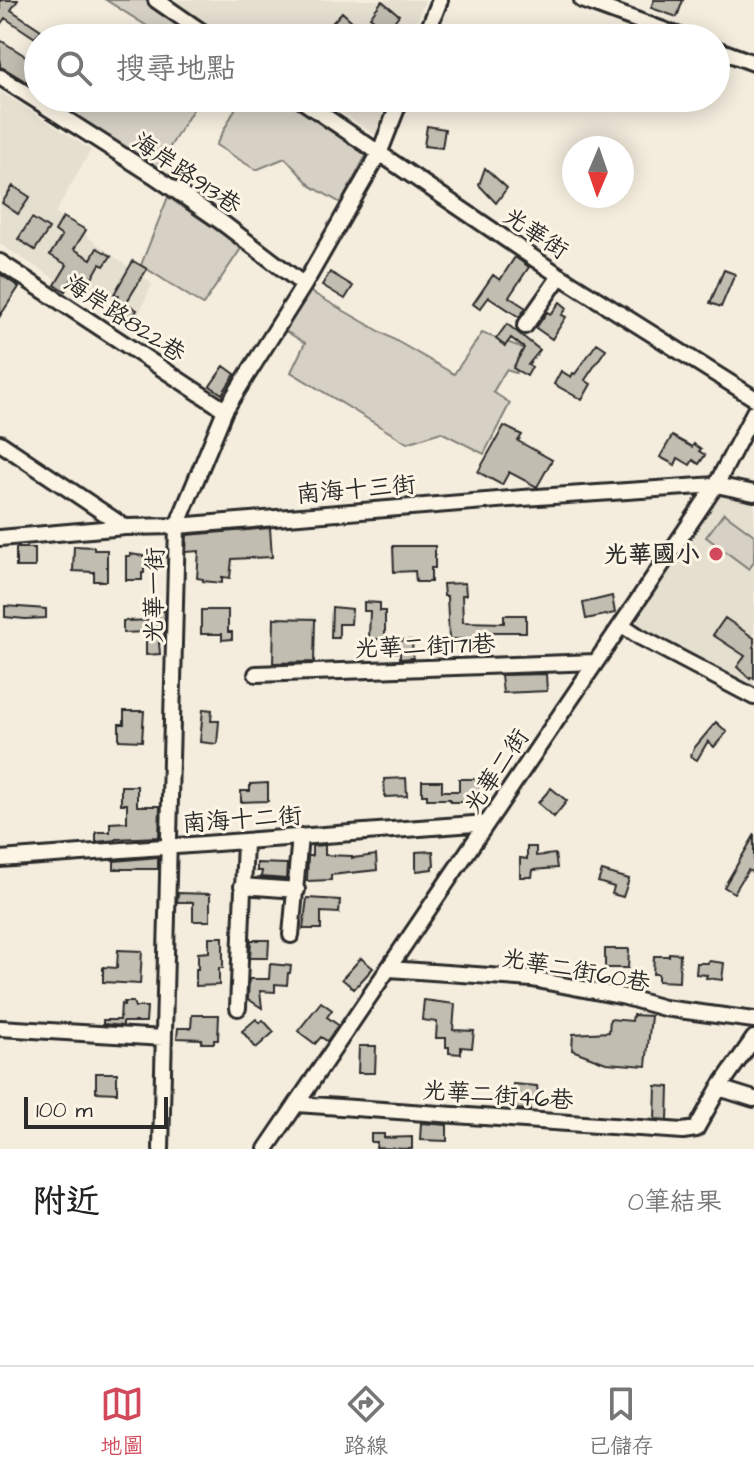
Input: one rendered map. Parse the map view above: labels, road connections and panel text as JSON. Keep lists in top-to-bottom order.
{
  "streets": {
    "street": [
      "海岸路913巷",
      "光華街",
      "海岸路822巷",
      "南海十三街",
      "光華一街",
      "光華二街171巷",
      "光華二街",
      "南海十二街",
      "光華二街60巷",
      "光華二街46巷"
    ]
  },
  "crossings": [
    ["海岸路913巷", "光華一街"],
    ["光華街", "光華一街"],
    ["海岸路822巷", "光華一街"],
    ["南海十三街", "光華一街"],
    ["南海十三街", "光華二街"],
    ["光華一街", "南海十二街"],
    ["光華二街171巷", "光華二街"],
    ["光華二街", "南海十二街"],
    ["光華二街", "光華二街60巷"],
    ["光華二街", "光華二街46巷"]
  ],
  "places": ["光華國小"],
  "scale_bar": "100 m",
  "north": "bottom",
  "page": {
    "search": "搜尋地點",
    "scale": "100 m",
    "heading": ["附近", "0筆結果"],
    "nav": ["地圖", "路線", "已儲存"]
  }
}
